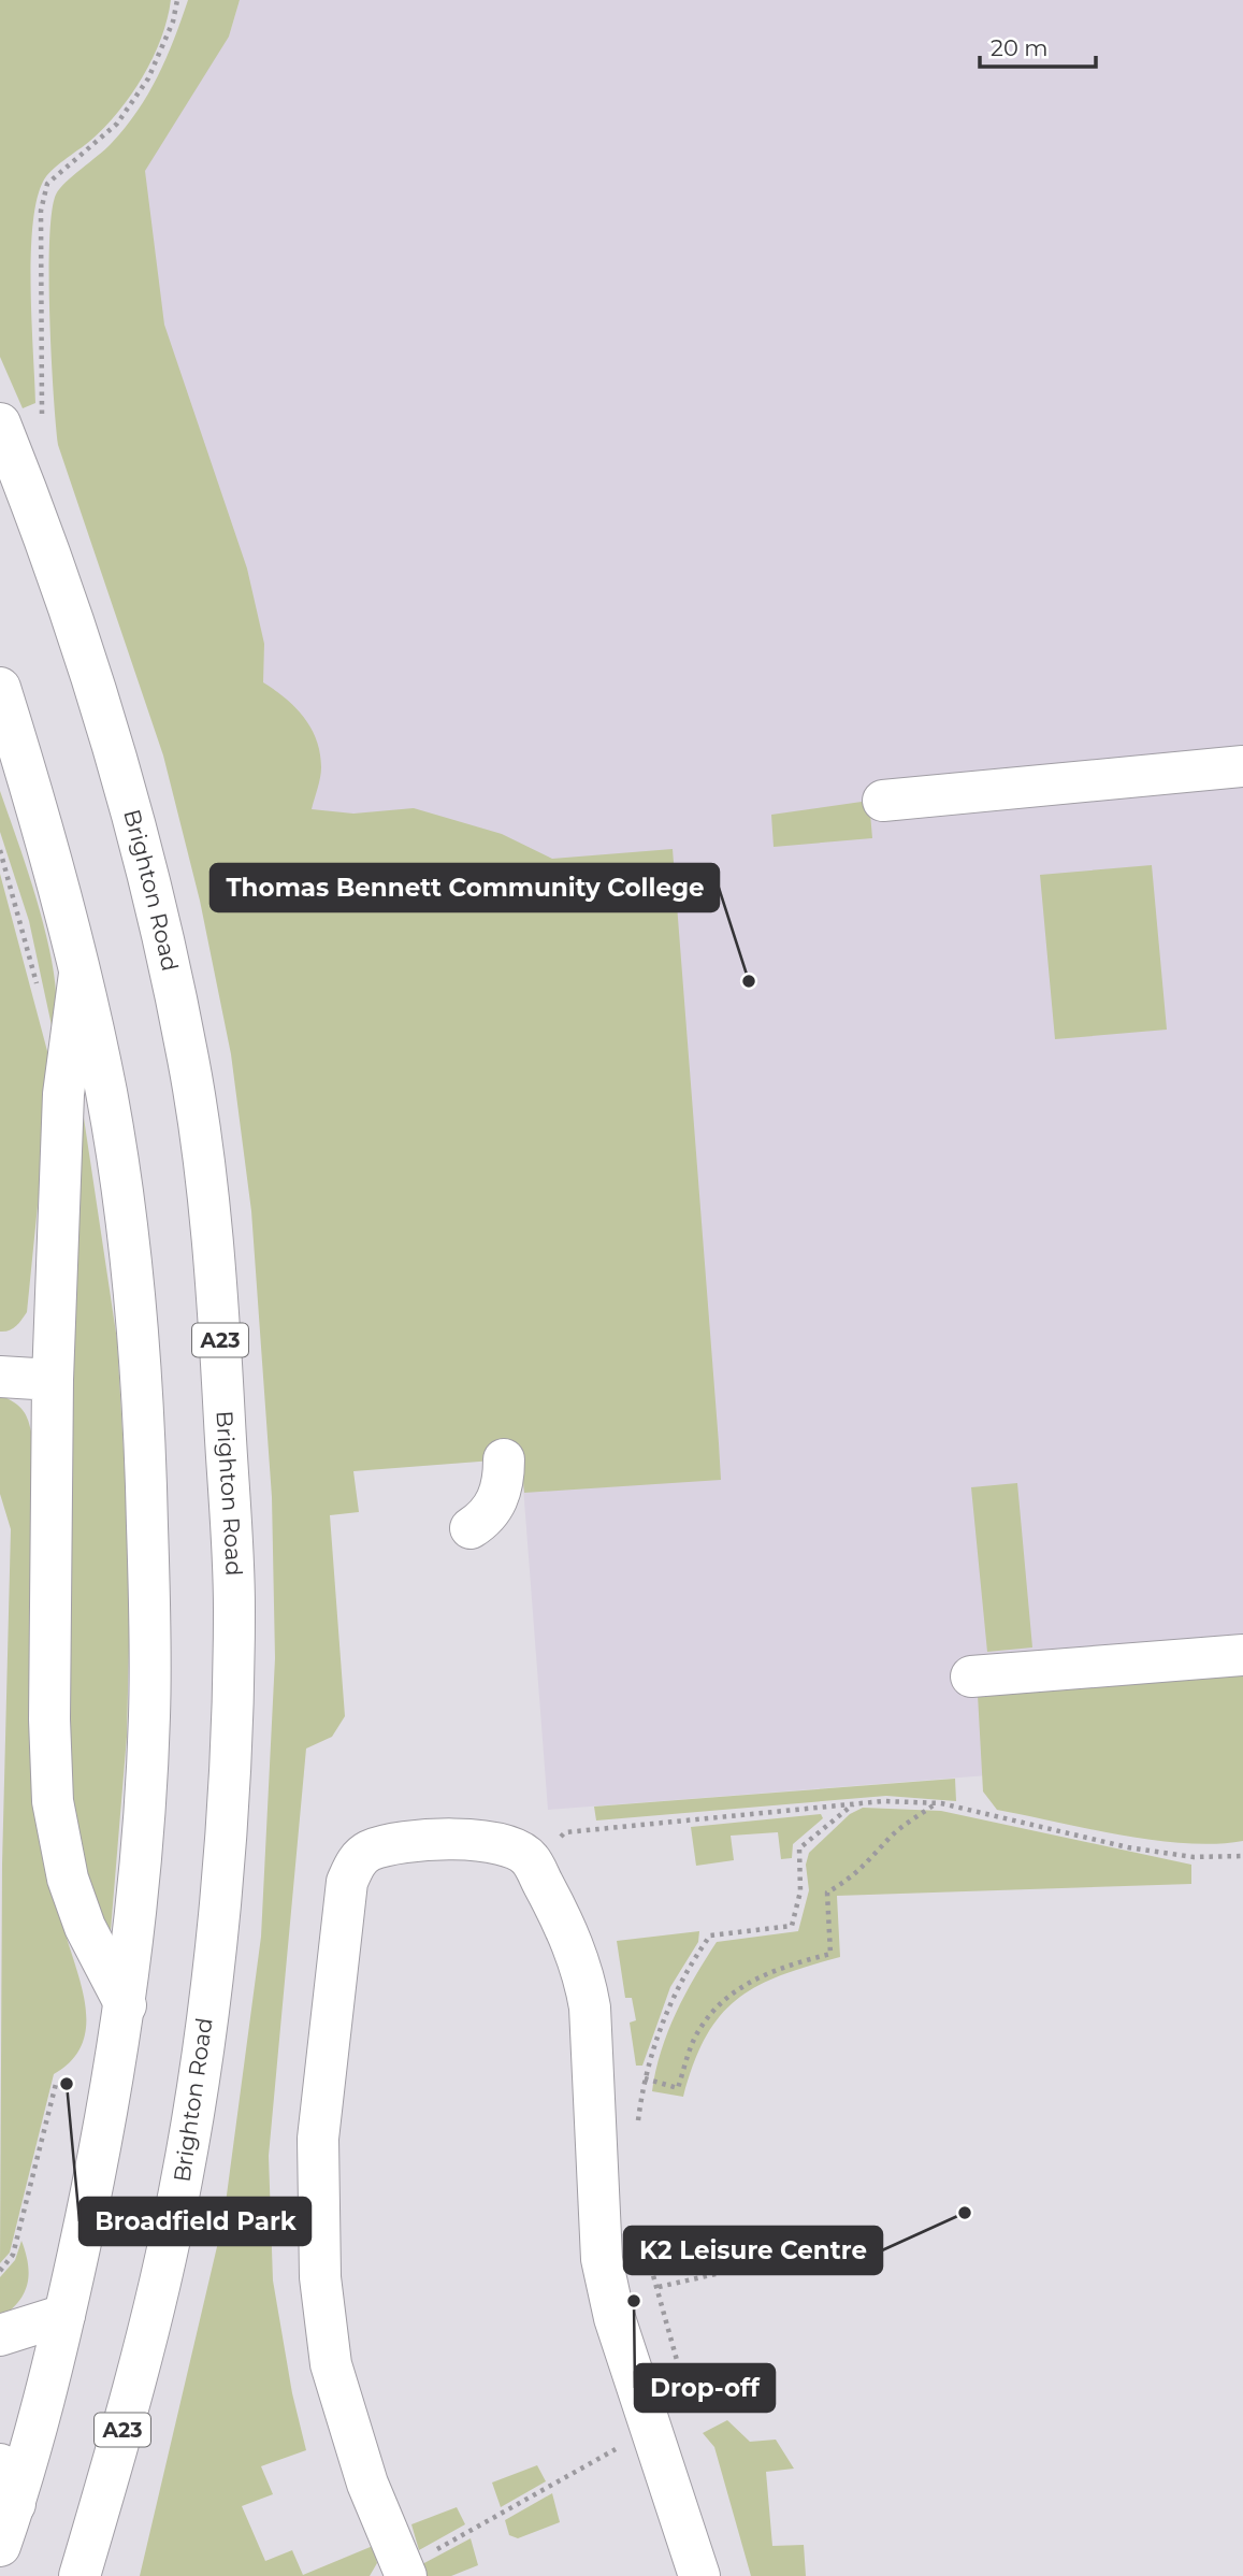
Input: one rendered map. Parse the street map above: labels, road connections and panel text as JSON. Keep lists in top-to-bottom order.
{
  "streets": {
    "main road": ["Brighton Road", "A23"]
  },
  "places": [
    "Thomas Bennett Community College",
    "Broadfield Park",
    "K2 Leisure Centre",
    "Drop-off"
  ],
  "scale_bar": "20 m"
}
